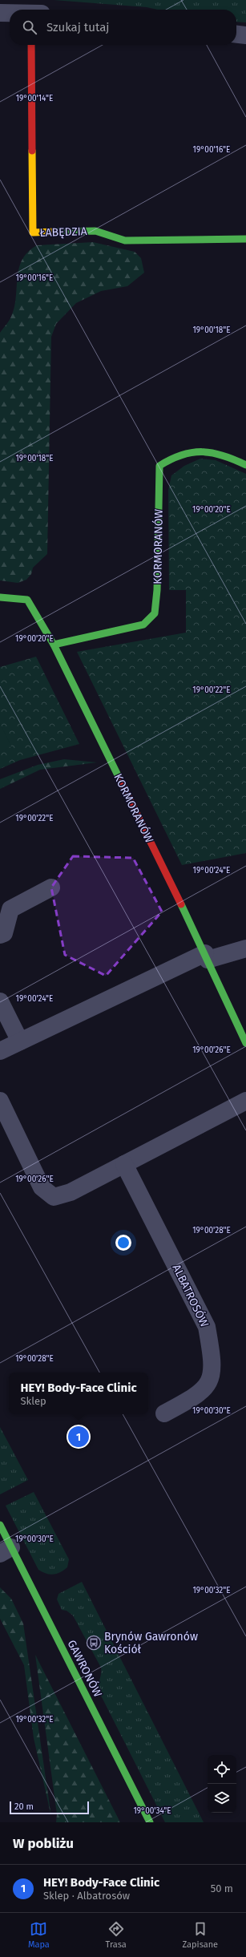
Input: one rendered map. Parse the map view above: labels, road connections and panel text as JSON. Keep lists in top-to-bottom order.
{
  "streets": {
    "street": [
      "ŁABĘDZIA",
      "KORMORANÓW",
      "ALBATROSÓW",
      "GAWRONÓW"
    ]
  },
  "places": {
    "bus stop": ["Brynów Gawronów Kościół"]
  },
  "scale_bar": "20 m",
  "page": {
    "search": "Szukaj tutaj",
    "popup": ["HEY! Body-Face Clinic", "Sklep"],
    "pins": "1",
    "scale": "20 m",
    "heading": "W pobliżu",
    "list": [
      {
        "mark": "1",
        "name": "HEY! Body-Face Clinic",
        "note": "Sklep · Albatrosów",
        "value": "50 m"
      }
    ],
    "nav": ["Mapa", "Trasa", "Zapisane"]
  },
  "coordinates": [
    "19°00'14\"E",
    "19°00'16\"E",
    "19°00'18\"E",
    "19°00'20\"E",
    "19°00'22\"E",
    "19°00'24\"E",
    "19°00'26\"E",
    "19°00'28\"E",
    "19°00'30\"E",
    "19°00'32\"E",
    "19°00'34\"E"
  ]
}
